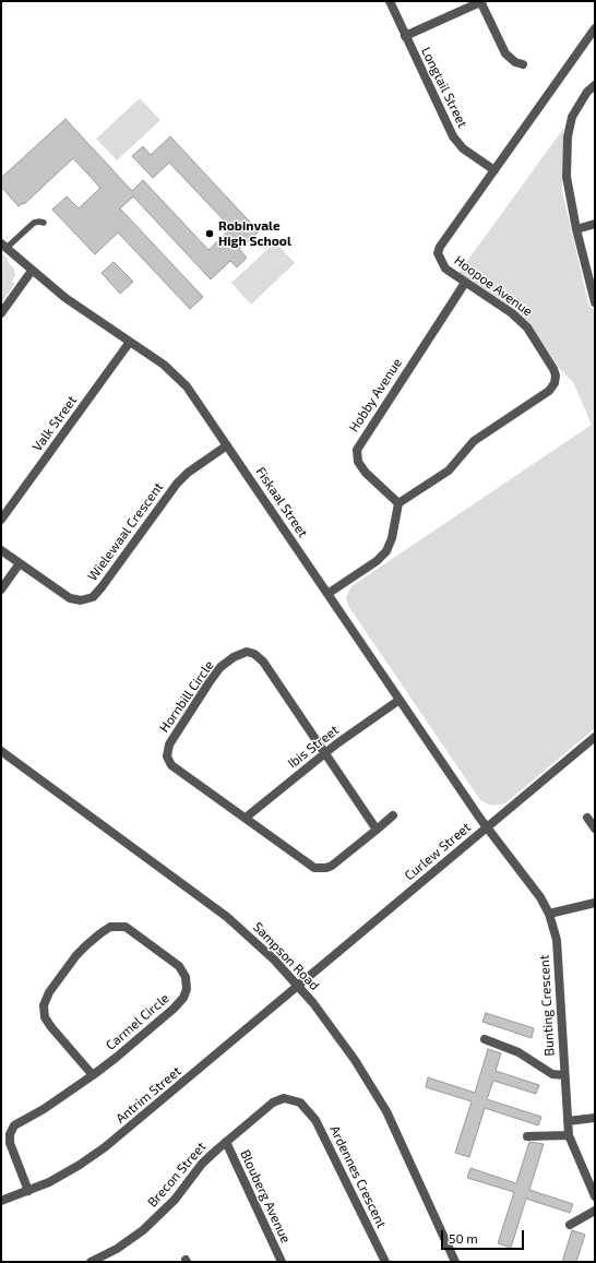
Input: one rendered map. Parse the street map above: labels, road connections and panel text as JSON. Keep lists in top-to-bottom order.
{
  "streets": {
    "street": [
      "Longtail Street",
      "Hoopoe Avenue",
      "Hobby Avenue",
      "Valk Street",
      "Fiskaal Street",
      "Wielewaal Crescent",
      "Hornbill Circle",
      "Ibis Street",
      "Curlew Street",
      "Sampson Road",
      "Bunting Crescent",
      "Carmel Circle",
      "Antrim Street",
      "Brecon Street",
      "Ardennes Crescent",
      "Blouberg Avenue"
    ]
  },
  "crossings": [
    ["Longtail Street", "Hoopoe Avenue"],
    ["Hoopoe Avenue", "Hobby Avenue"],
    ["Valk Street", "Fiskaal Street"],
    ["Fiskaal Street", "Wielewaal Crescent"],
    ["Fiskaal Street", "Ibis Street"],
    ["Fiskaal Street", "Curlew Street"],
    ["Fiskaal Street", "Bunting Crescent"],
    ["Hornbill Circle", "Ibis Street"],
    ["Curlew Street", "Sampson Road"],
    ["Curlew Street", "Bunting Crescent"],
    ["Curlew Street", "Antrim Street"],
    ["Sampson Road", "Antrim Street"],
    ["Carmel Circle", "Antrim Street"],
    ["Brecon Street", "Ardennes Crescent"],
    ["Brecon Street", "Blouberg Avenue"]
  ],
  "places": ["Robinvale High School"],
  "scale_bar": "50 m"
}
